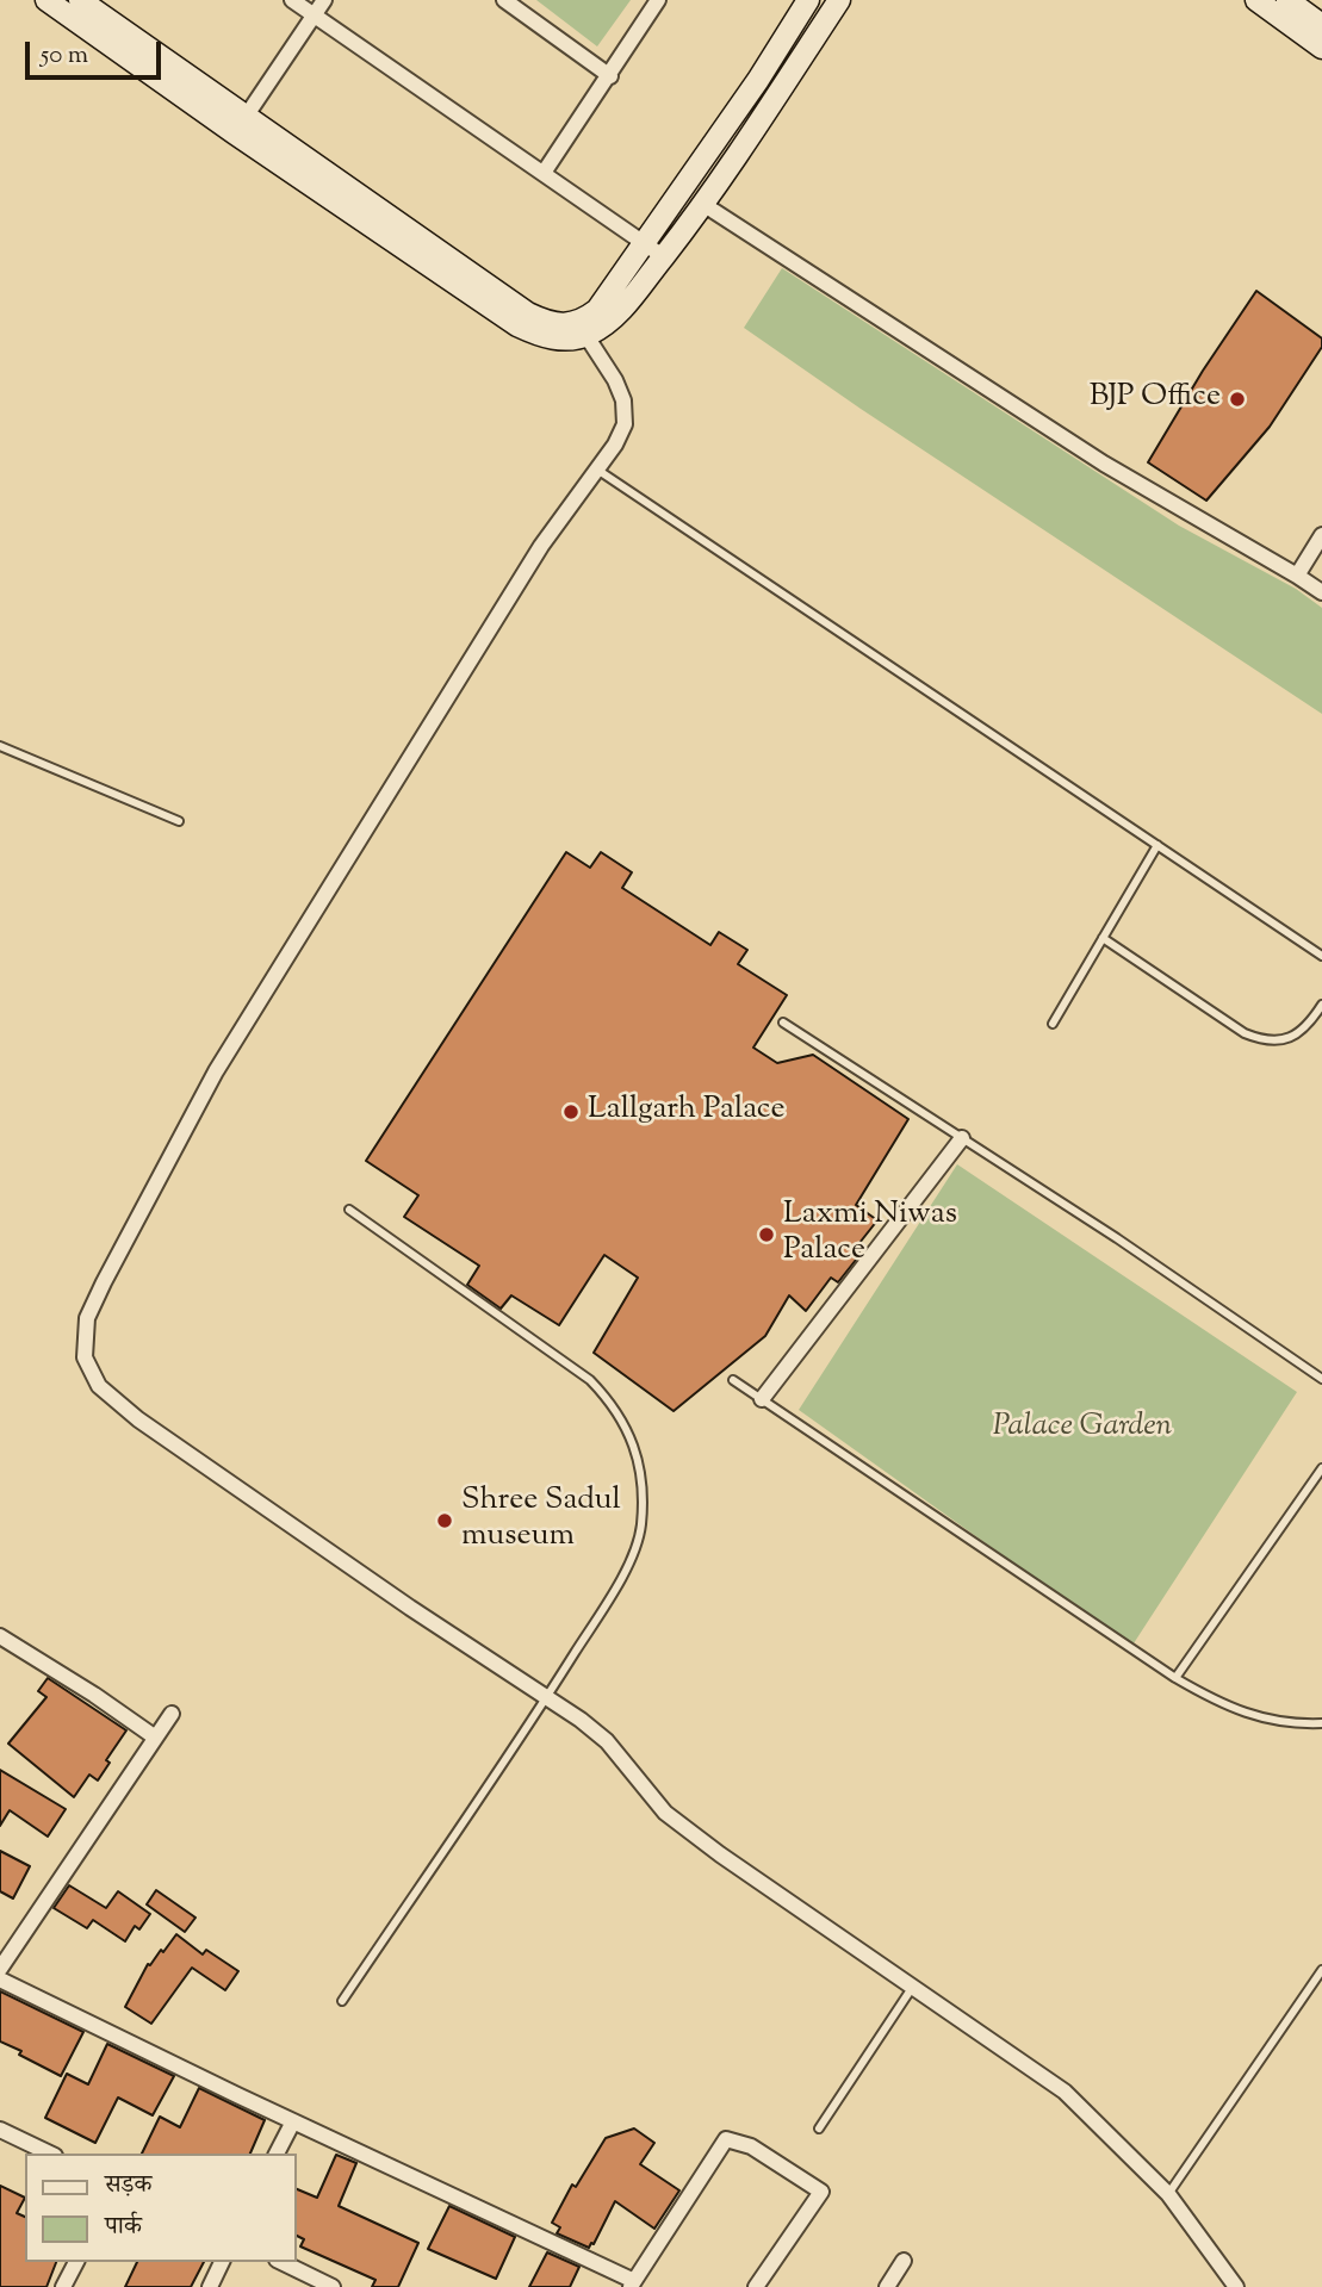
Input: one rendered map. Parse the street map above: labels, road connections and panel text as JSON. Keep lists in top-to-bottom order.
{
  "parks": ["Palace Garden"],
  "places": [
    "BJP Office",
    "Lallgarh Palace",
    "Laxmi Niwas Palace",
    "Shree Sadul museum"
  ],
  "legend": ["सड़क", "पार्क"],
  "scale_bar": "50 m"
}
